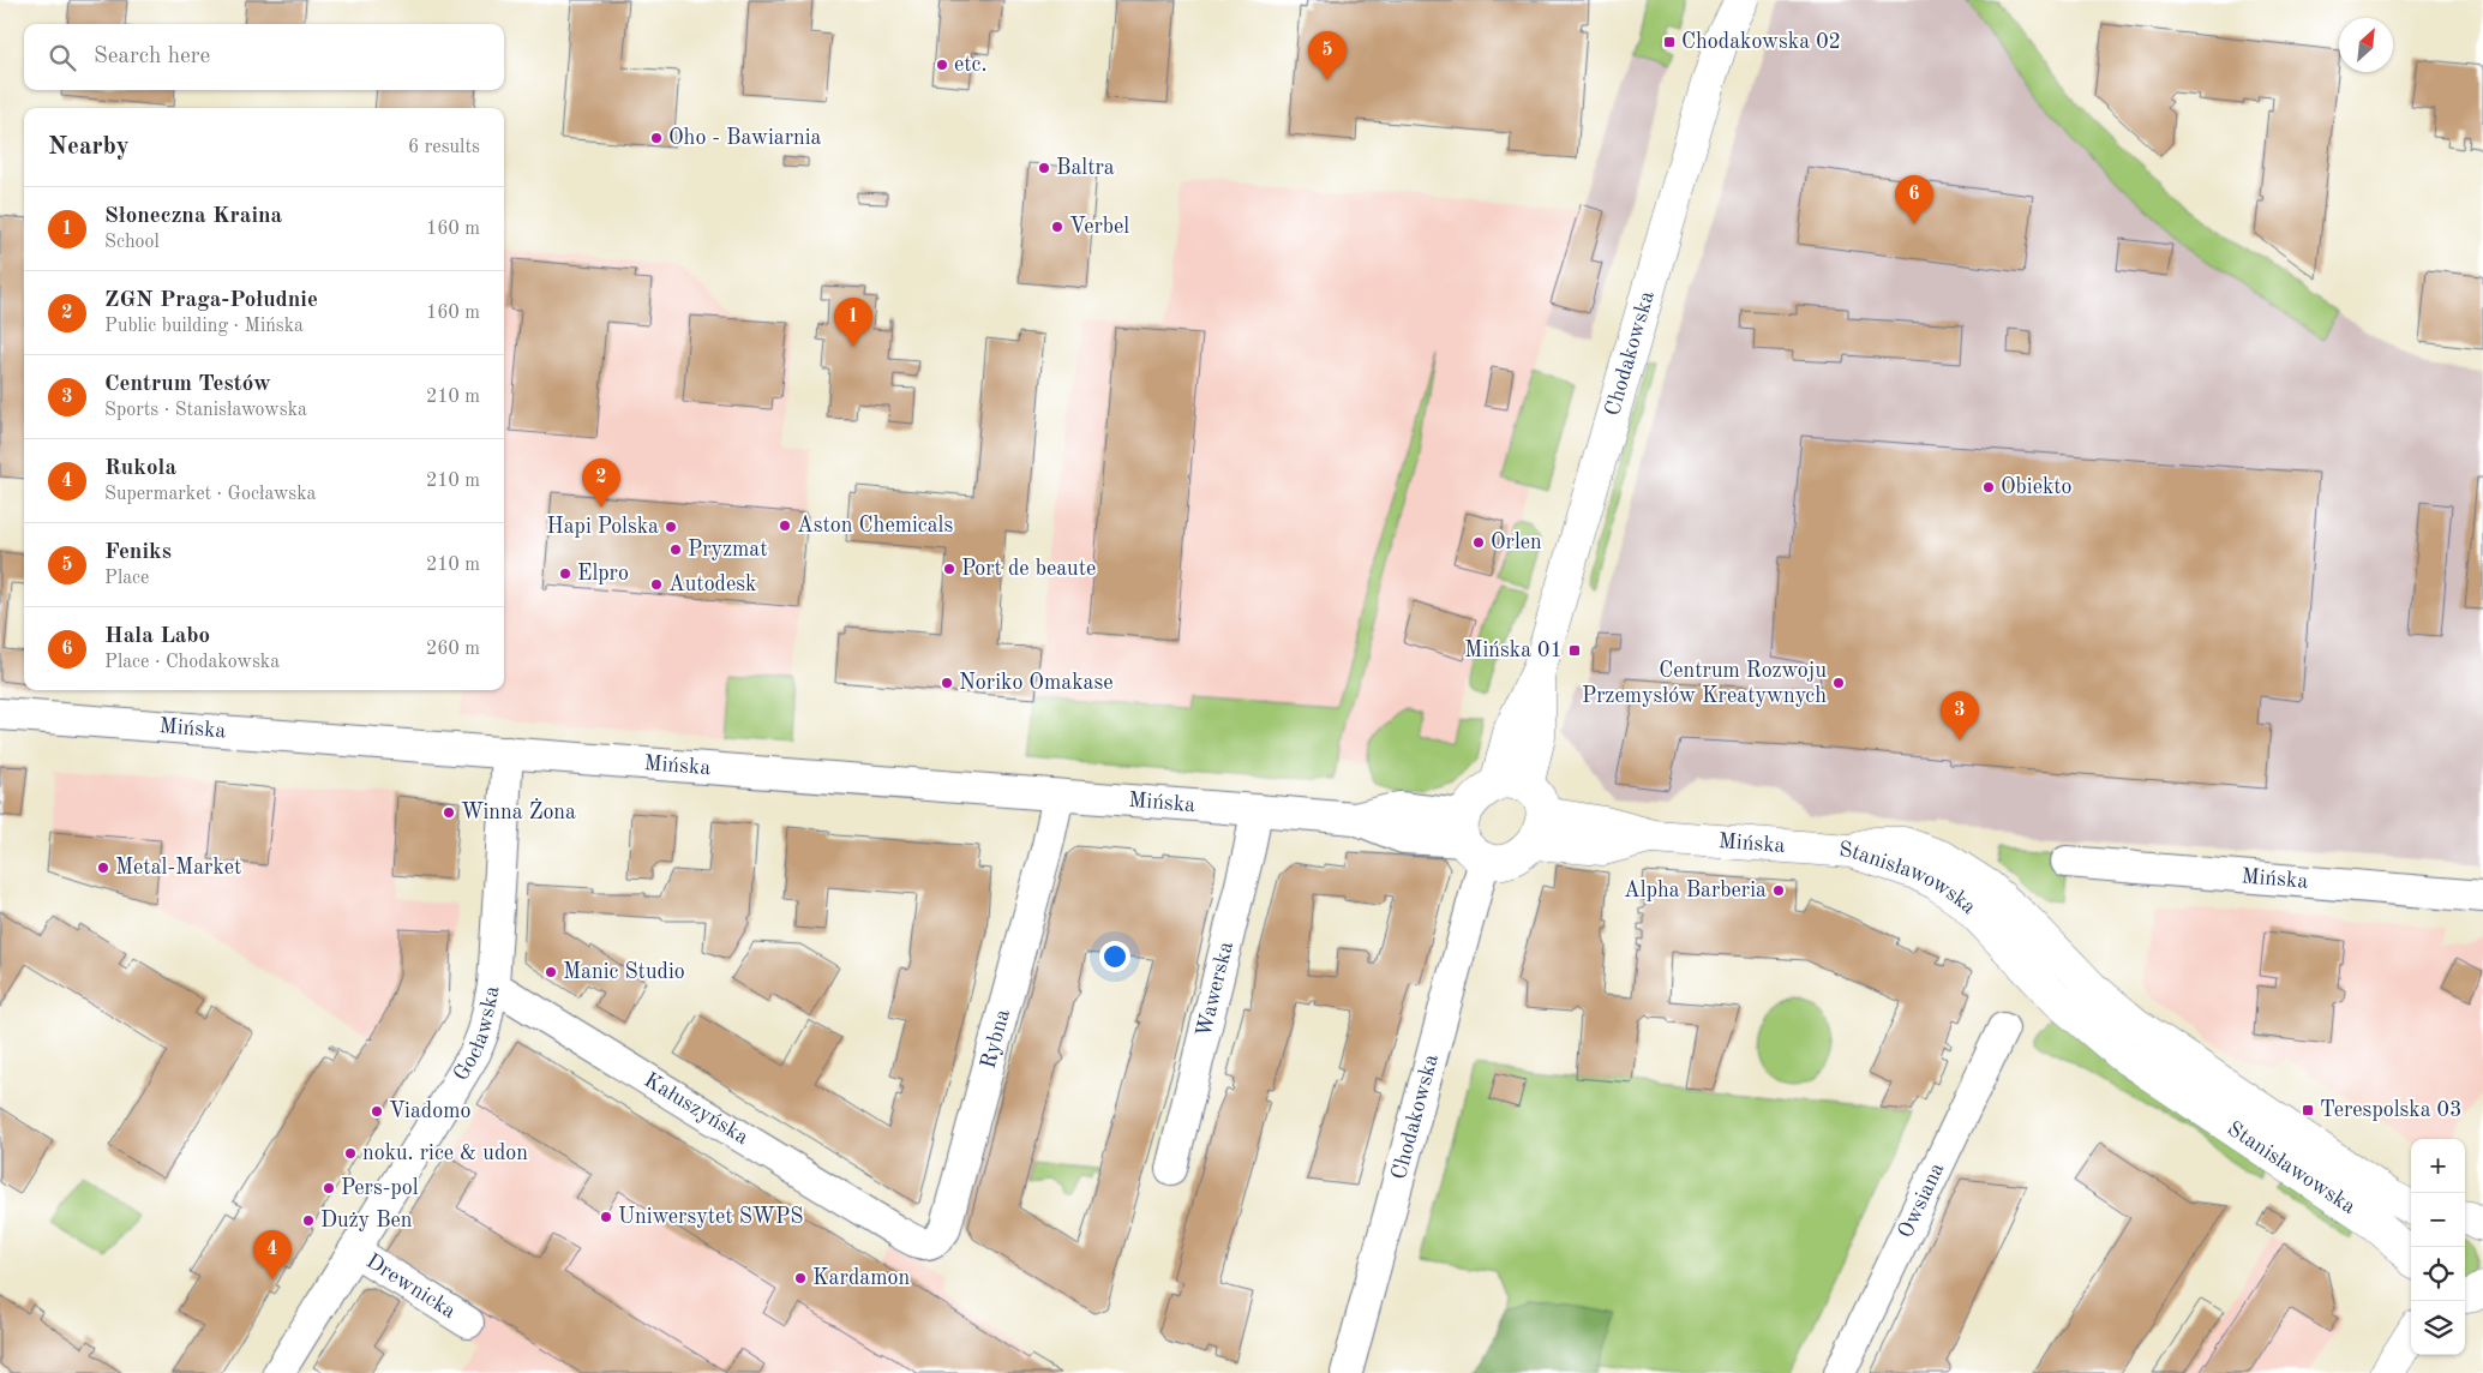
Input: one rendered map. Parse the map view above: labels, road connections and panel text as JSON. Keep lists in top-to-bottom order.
{
  "streets": {
    "street": [
      "Chodakowska",
      "Mińska",
      "Stanisławowska",
      "Wawerska",
      "Gocławska",
      "Rybna",
      "Kałuszyńska",
      "Owsiana",
      "Drewnicka"
    ]
  },
  "crossings": [
    ["Chodakowska", "Mińska"],
    ["Mińska", "Stanisławowska"],
    ["Mińska", "Wawerska"],
    ["Mińska", "Gocławska"],
    ["Mińska", "Rybna"],
    ["Gocławska", "Kałuszyńska"],
    ["Gocławska", "Drewnicka"],
    ["Rybna", "Kałuszyńska"]
  ],
  "places": {
    "transit": ["Chodakowska 02", "Mińska 01", "Terespolska 03"],
    "other": [
      "etc.",
      "Oho - Bawiarnia",
      "Baltra",
      "Verbel",
      "Obiekto",
      "Aston Chemicals",
      "Hapi Polska",
      "Orlen",
      "Pryzmat",
      "Port de beaute",
      "Elpro",
      "Autodesk",
      "Noriko Omakase",
      "Centrum Rozwoju Przemysłów Kreatywnych",
      "Winna Żona",
      "Metal-Market",
      "Alpha Barberia",
      "Manic Studio",
      "Viadomo",
      "noku. rice & udon",
      "Pers-pol",
      "Uniwersytet SWPS",
      "Duży Ben",
      "Kardamon"
    ]
  },
  "north": "top right",
  "page": {
    "search": "Search here",
    "pins": [
      "5",
      "6",
      "1",
      "2",
      "3",
      "4"
    ],
    "heading": ["Nearby", "6 results"],
    "list": [
      {
        "mark": "1",
        "name": "Słoneczna Kraina",
        "note": "School",
        "value": "160 m"
      },
      {
        "mark": "2",
        "name": "ZGN Praga-Południe",
        "note": "Public building · Mińska",
        "value": "160 m"
      },
      {
        "mark": "3",
        "name": "Centrum Testów",
        "note": "Sports · Stanisławowska",
        "value": "210 m"
      },
      {
        "mark": "4",
        "name": "Rukola",
        "note": "Supermarket · Gocławska",
        "value": "210 m"
      },
      {
        "mark": "5",
        "name": "Feniks",
        "note": "Place",
        "value": "210 m"
      },
      {
        "mark": "6",
        "name": "Hala Labo",
        "note": "Place · Chodakowska",
        "value": "260 m"
      }
    ],
    "map_buttons": ["+", "−"]
  }
}
